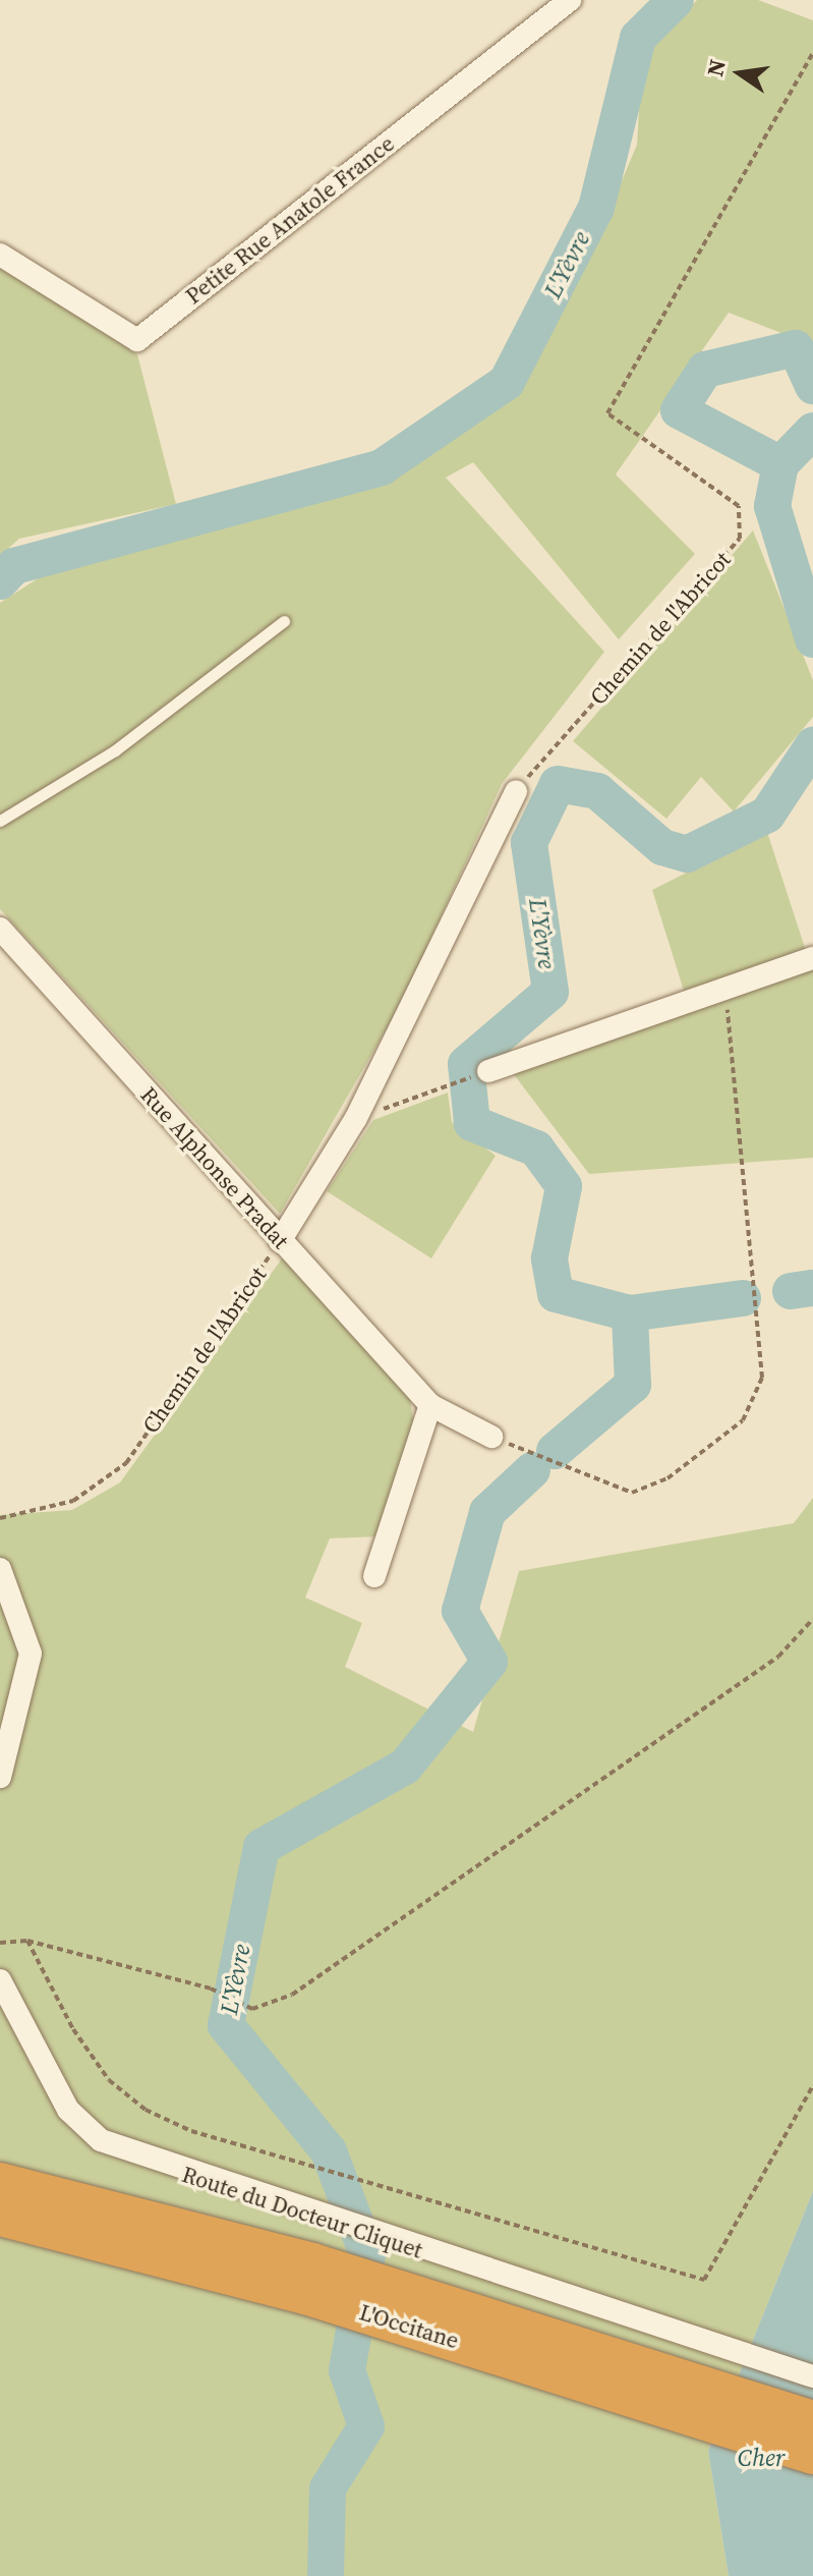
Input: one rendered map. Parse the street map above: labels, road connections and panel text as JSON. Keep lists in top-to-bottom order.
{
  "streets": {
    "highway": ["L'Occitane"],
    "street": ["Petite Rue Anatole France", "Rue Alphonse Pradat", "Route du Docteur Cliquet"],
    "path": ["Chemin de l'Abricot"]
  },
  "crossings": [
    ["Chemin de l'Abricot", "Rue Alphonse Pradat"]
  ],
  "water": ["L'Yèvre", "Cher"],
  "north": "left"
}
